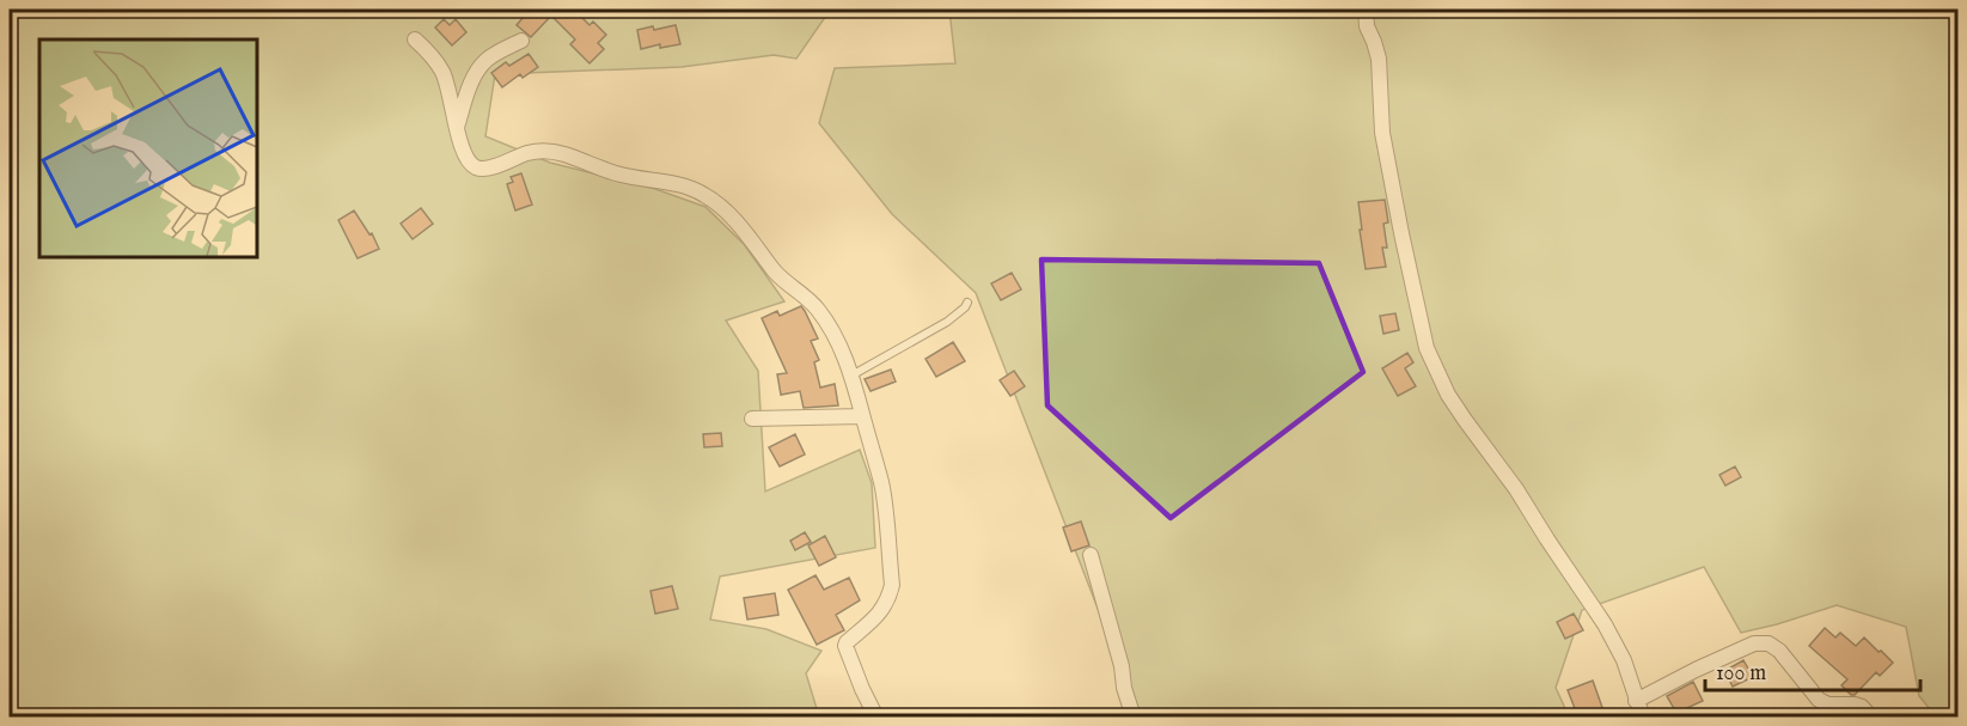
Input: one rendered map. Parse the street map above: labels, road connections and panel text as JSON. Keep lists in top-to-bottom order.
{
  "scale_bar": "100 m"
}
